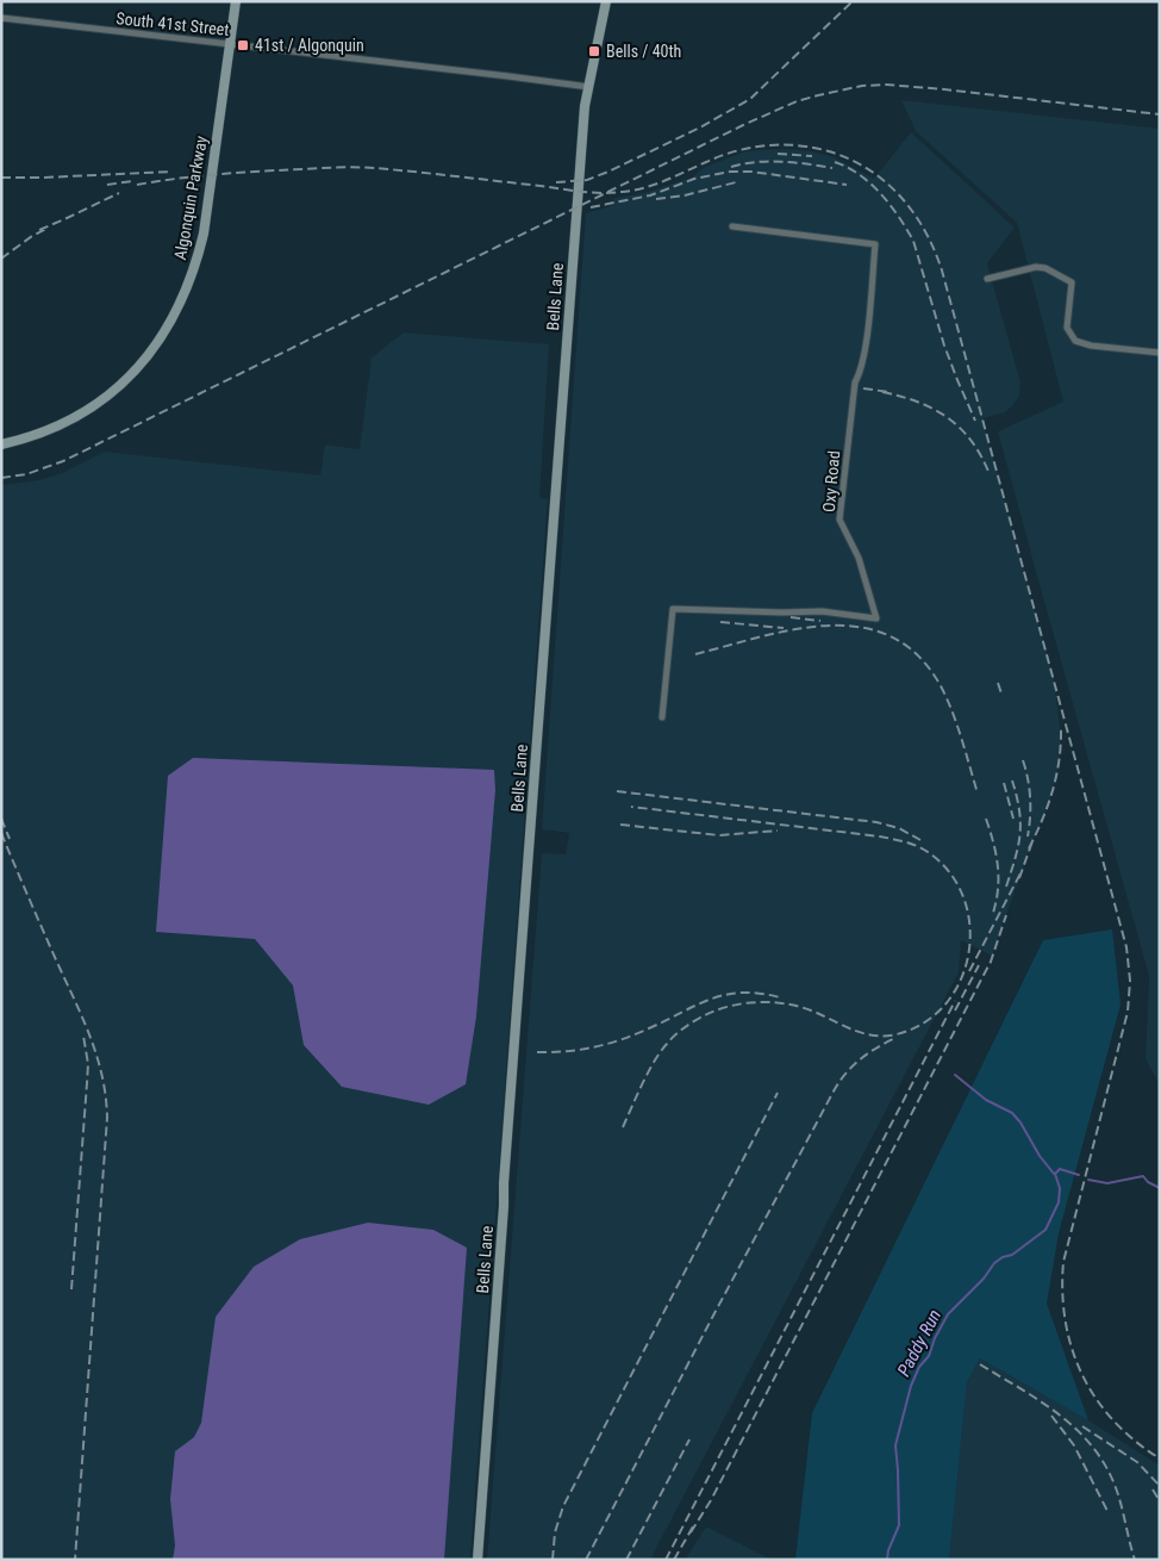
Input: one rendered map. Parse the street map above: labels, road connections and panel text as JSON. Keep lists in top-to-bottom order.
{
  "streets": {
    "street": [
      "South 41st Street",
      "Algonquin Parkway",
      "Bells Lane",
      "Oxy Road"
    ]
  },
  "crossings": [
    ["South 41st Street", "Algonquin Parkway"],
    ["South 41st Street", "Bells Lane"]
  ],
  "water": ["Paddy Run"],
  "places": {
    "transit": ["41st / Algonquin", "Bells / 40th"]
  }
}
